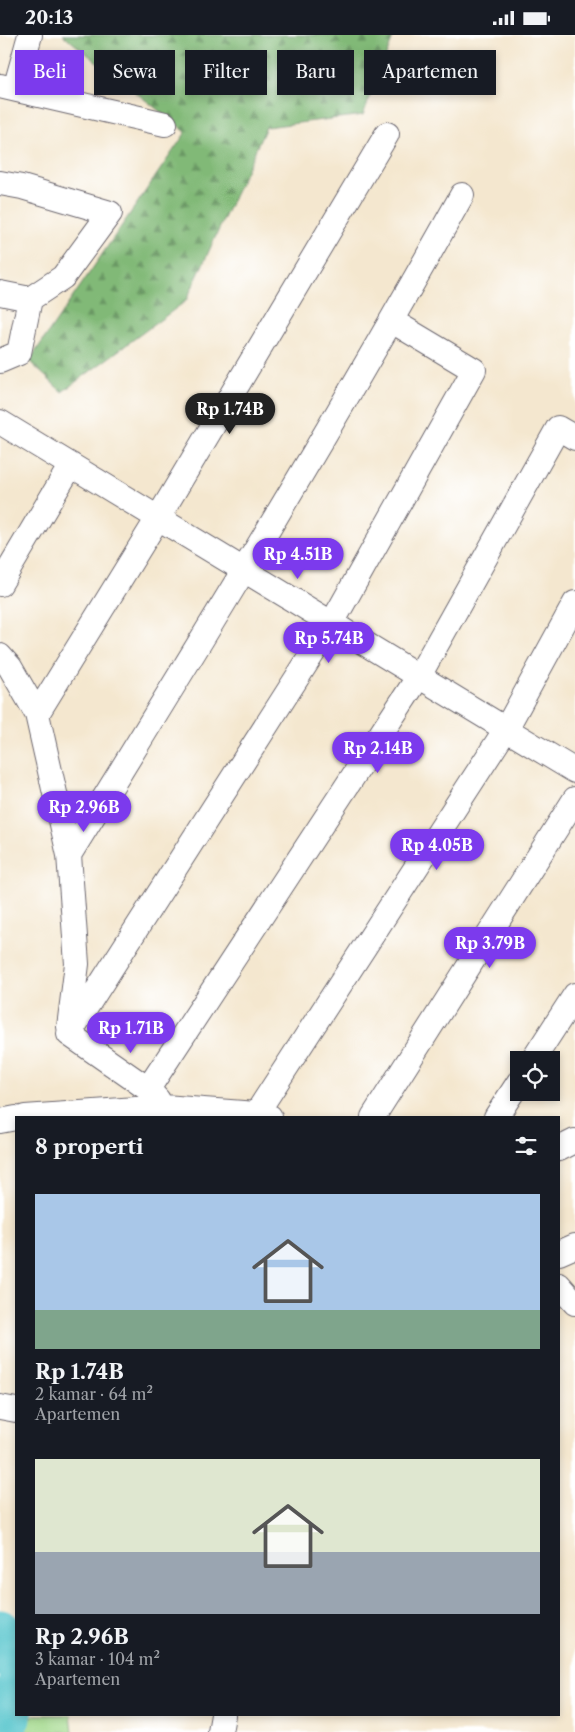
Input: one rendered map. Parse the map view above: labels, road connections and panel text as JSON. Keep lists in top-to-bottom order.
{
  "page": {
    "status": "20:13",
    "chip": [
      "Beli",
      "Sewa",
      "Filter",
      "Baru",
      "Apartemen"
    ],
    "price": [
      "Rp 1.74B",
      "Rp 4.51B",
      "Rp 5.74B",
      "Rp 2.14B",
      "Rp 2.96B",
      "Rp 4.05B",
      "Rp 3.79B",
      "Rp 1.71B"
    ],
    "heading": "8 properti",
    "list": [
      {
        "name": "Rp 1.74B",
        "note": "2 kamar · 64 m² · Apartemen"
      },
      {
        "name": "Rp 2.96B",
        "note": "3 kamar · 104 m² · Apartemen"
      }
    ]
  }
}
